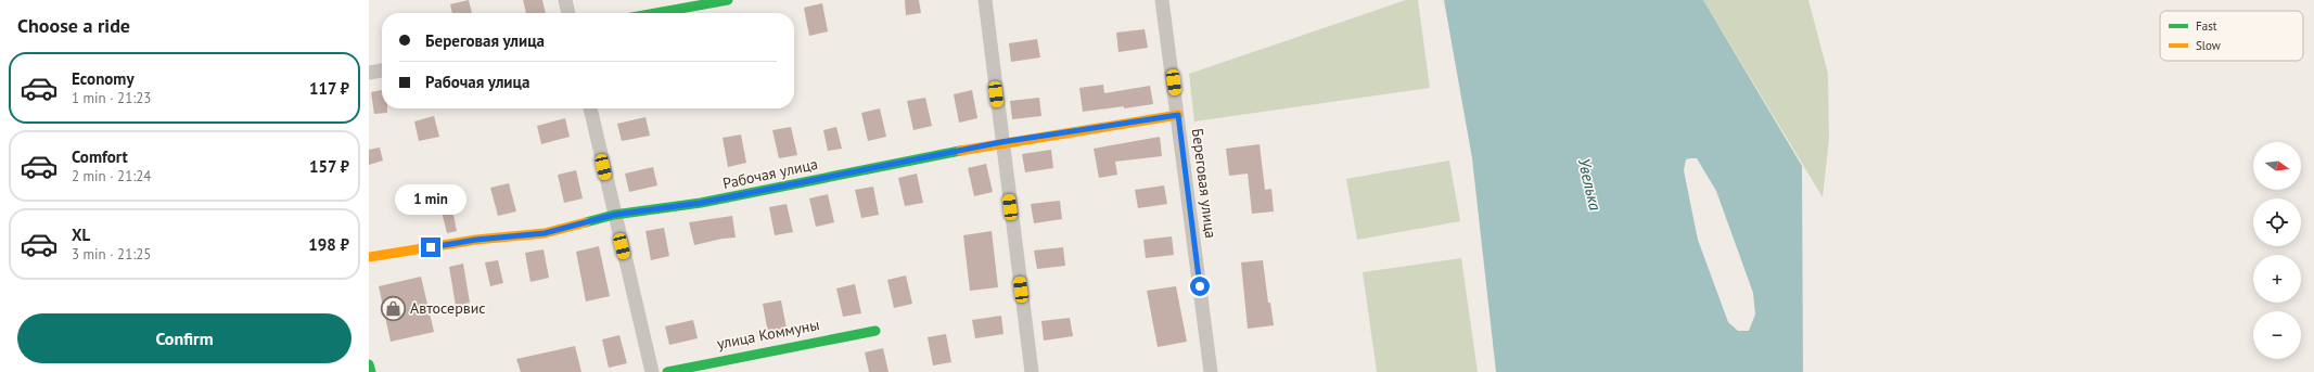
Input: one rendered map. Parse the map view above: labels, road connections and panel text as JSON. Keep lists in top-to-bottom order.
{
  "streets": {
    "street": ["Рабочая улица", "Береговая улица", "улица Коммуны"]
  },
  "crossings": [
    ["Рабочая улица", "Береговая улица"]
  ],
  "water": ["Увелька"],
  "places": {
    "shop": ["Автосервис"]
  },
  "legend": ["Fast", "Slow"],
  "north": "right",
  "page": {
    "heading": "Choose a ride",
    "banner": ["Береговая улица", "Рабочая улица"],
    "list": [
      {
        "name": "Economy",
        "note": "1 min · 21:23",
        "value": "117 ₽"
      },
      {
        "name": "Comfort",
        "note": "2 min · 21:24",
        "value": "157 ₽"
      },
      {
        "name": "XL",
        "note": "3 min · 21:25",
        "value": "198 ₽"
      }
    ],
    "map_buttons": ["+", "−"],
    "bubble": "1 min",
    "buttons": "Confirm"
  }
}
